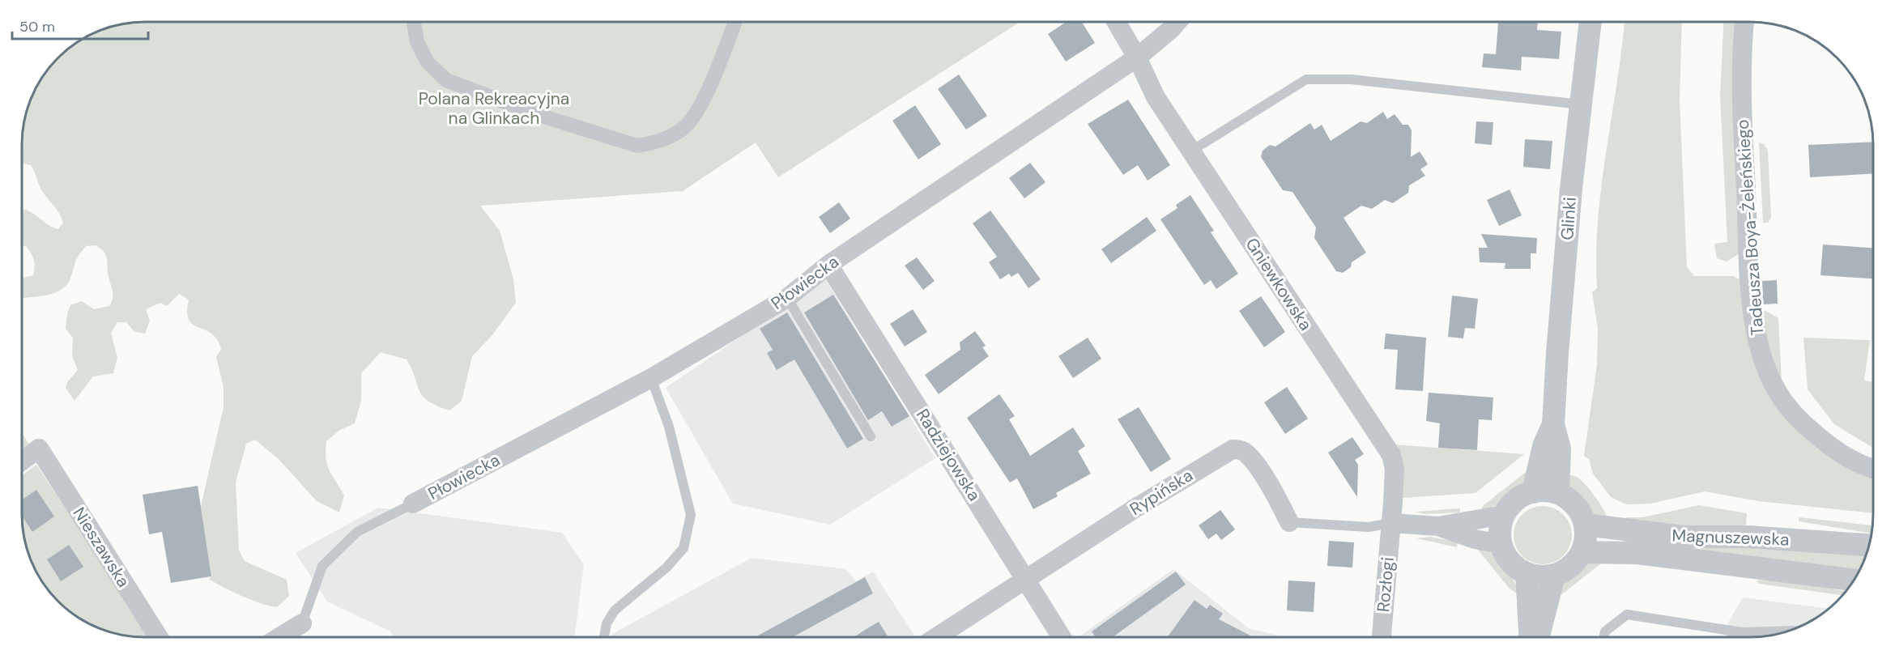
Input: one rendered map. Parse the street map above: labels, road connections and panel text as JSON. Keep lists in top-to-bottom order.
{
  "streets": {
    "street": [
      "Glinki",
      "Tadeusza Boya-Żeleńskiego",
      "Płowiecka",
      "Gniewkowska",
      "Radziejowska",
      "Rypińska",
      "Magnuszewska",
      "Nieszawska",
      "Rozłogi"
    ]
  },
  "crossings": [
    ["Glinki", "Magnuszewska"],
    ["Płowiecka", "Gniewkowska"],
    ["Płowiecka", "Radziejowska"],
    ["Gniewkowska", "Rypińska"],
    ["Gniewkowska", "Rozłogi"],
    ["Radziejowska", "Rypińska"],
    ["Rypińska", "Rozłogi"]
  ],
  "parks": ["Polana Rekreacyjna na Glinkach"],
  "scale_bar": "50 m"
}
